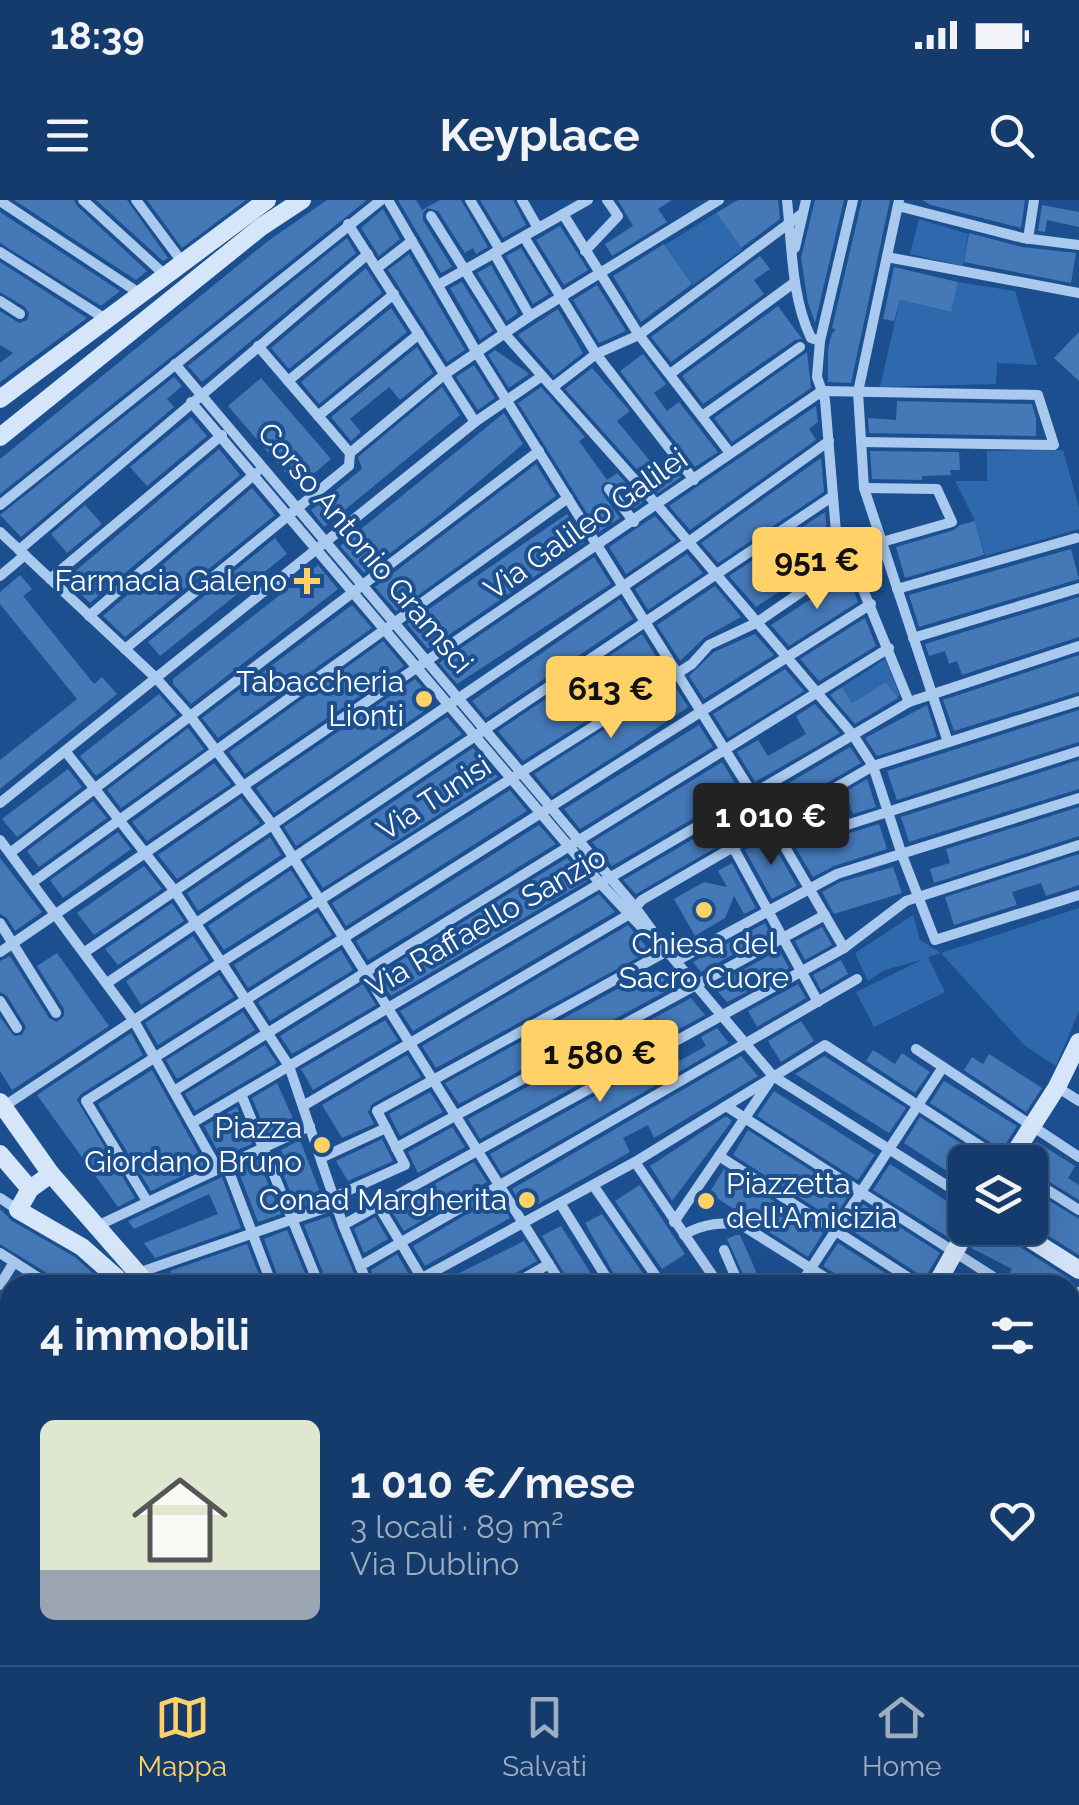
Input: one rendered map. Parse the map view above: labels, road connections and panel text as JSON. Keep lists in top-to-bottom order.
{
  "streets": {
    "street": [
      "Via Galileo Galilei",
      "Corso Antonio Gramsci",
      "Via Tunisi",
      "Via Raffaello Sanzio"
    ]
  },
  "crossings": [
    ["Via Galileo Galilei", "Corso Antonio Gramsci"],
    ["Corso Antonio Gramsci", "Via Tunisi"],
    ["Corso Antonio Gramsci", "Via Raffaello Sanzio"]
  ],
  "places": {
    "health": ["Farmacia Galeno"],
    "other": [
      "Tabaccheria Lionti",
      "Chiesa del Sacro Cuore",
      "Piazza Giordano Bruno",
      "Conad Margherita",
      "Piazzetta dell'Amicizia"
    ]
  },
  "page": {
    "status": "18:39",
    "header": "Keyplace",
    "price": [
      "951 €",
      "613 €",
      "1 010 €",
      "1 580 €"
    ],
    "heading": "4 immobili",
    "list": [
      {
        "name": "1 010 €/mese",
        "note": "3 locali · 89 m² · Via Dublino"
      }
    ],
    "tabs": ["Mappa", "Salvati", "Home"]
  }
}
